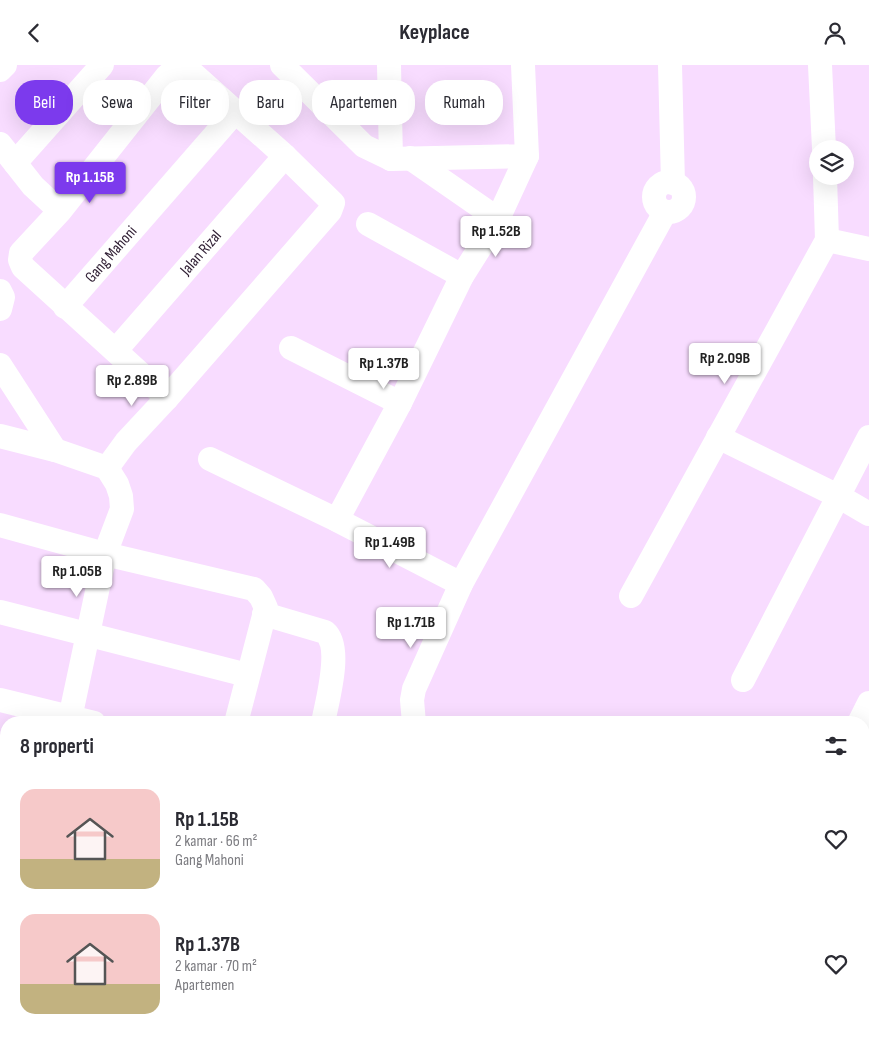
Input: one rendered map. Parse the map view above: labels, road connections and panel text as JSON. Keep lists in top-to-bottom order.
{
  "streets": {
    "street": ["Jalan Rizal", "Gang Mahoni"]
  },
  "page": {
    "header": "Keyplace",
    "chip": [
      "Beli",
      "Sewa",
      "Filter",
      "Baru",
      "Apartemen",
      "Rumah"
    ],
    "price": [
      "Rp 1.15B",
      "Rp 1.52B",
      "Rp 2.09B",
      "Rp 1.37B",
      "Rp 2.89B",
      "Rp 1.49B",
      "Rp 1.05B",
      "Rp 1.71B"
    ],
    "heading": "8 properti",
    "list": [
      {
        "name": "Rp 1.15B",
        "note": "2 kamar · 66 m² · Gang Mahoni"
      },
      {
        "name": "Rp 1.37B",
        "note": "2 kamar · 70 m² · Apartemen"
      }
    ]
  }
}
